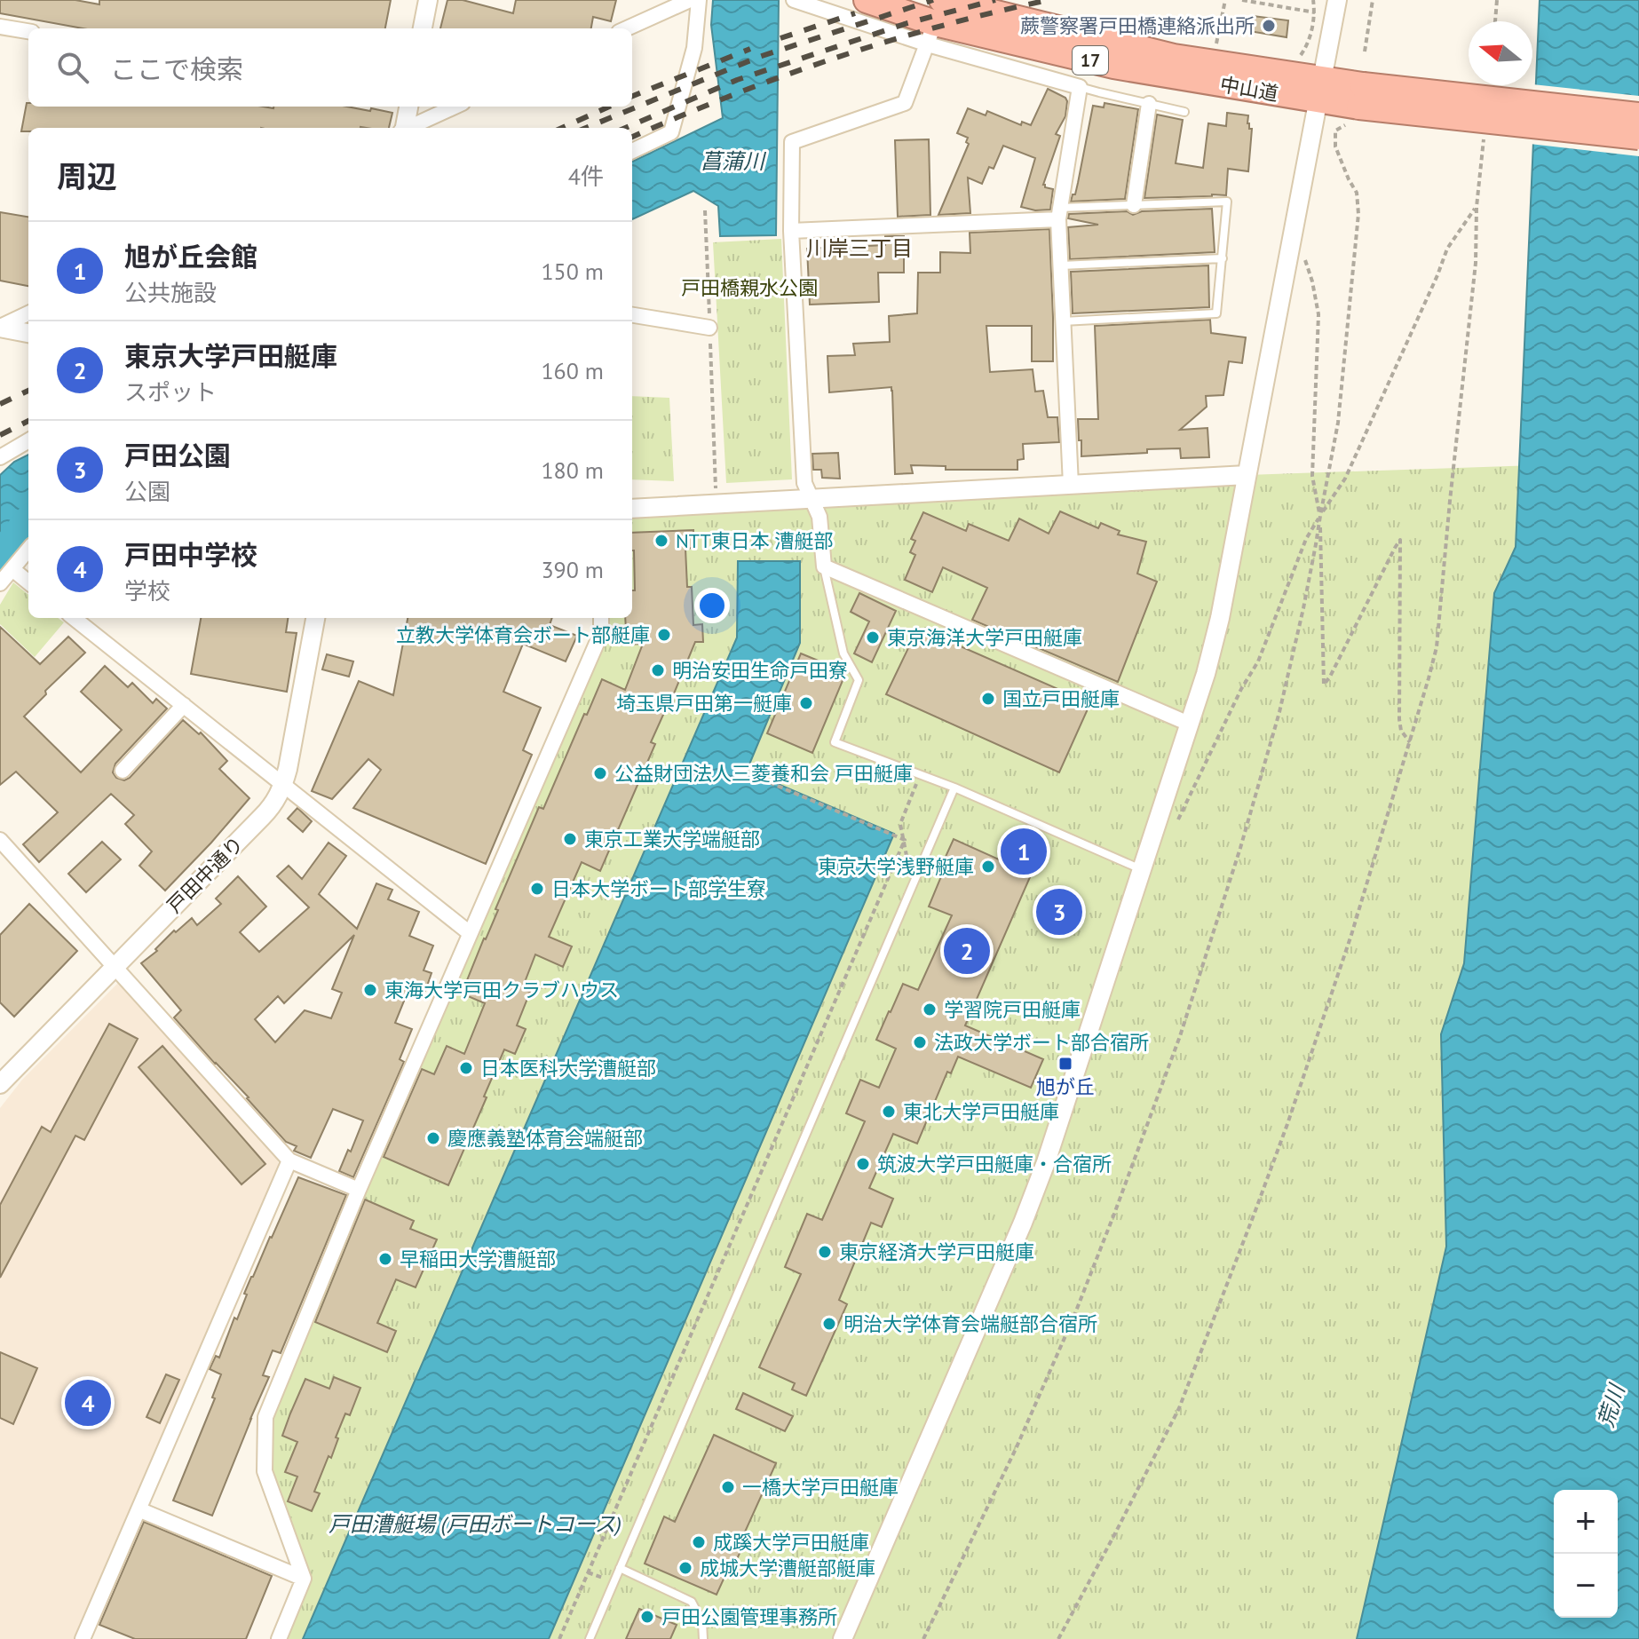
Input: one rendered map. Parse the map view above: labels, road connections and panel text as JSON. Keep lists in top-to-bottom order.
{
  "streets": {
    "highway": ["17", "中山道"],
    "street": ["戸田中通り"]
  },
  "districts": ["川岸三丁目"],
  "water": ["菖蒲川", "荒川", "戸田漕艇場 (戸田ボートコース)"],
  "parks": ["戸田橋親水公園"],
  "places": {
    "other": [
      "蕨警察署戸田橋連絡派出所",
      "NTT東日本 漕艇部",
      "立教大学体育会ボート部艇庫",
      "東京海洋大学戸田艇庫",
      "明治安田生命戸田寮",
      "国立戸田艇庫",
      "埼玉県戸田第一艇庫",
      "公益財団法人三菱養和会 戸田艇庫",
      "東京工業大学端艇部",
      "東京大学浅野艇庫",
      "日本大学ボート部学生寮",
      "東海大学戸田クラブハウス",
      "学習院戸田艇庫",
      "法政大学ボート部合宿所",
      "日本医科大学漕艇部",
      "東北大学戸田艇庫",
      "慶應義塾体育会端艇部",
      "筑波大学戸田艇庫・合宿所",
      "東京経済大学戸田艇庫",
      "早稲田大学漕艇部",
      "明治大学体育会端艇部合宿所",
      "一橋大学戸田艇庫",
      "成蹊大学戸田艇庫",
      "成城大学漕艇部艇庫",
      "戸田公園管理事務所"
    ],
    "transit": ["旭が丘"]
  },
  "north": "left",
  "page": {
    "search": "ここで検索",
    "heading": ["周辺", "4件"],
    "list": [
      {
        "mark": "1",
        "name": "旭が丘会館",
        "note": "公共施設",
        "value": "150 m"
      },
      {
        "mark": "2",
        "name": "東京大学戸田艇庫",
        "note": "スポット",
        "value": "160 m"
      },
      {
        "mark": "3",
        "name": "戸田公園",
        "note": "公園",
        "value": "180 m"
      },
      {
        "mark": "4",
        "name": "戸田中学校",
        "note": "学校",
        "value": "390 m"
      }
    ],
    "pins": [
      "1",
      "3",
      "2",
      "4"
    ],
    "map_buttons": ["+", "−"]
  }
}
